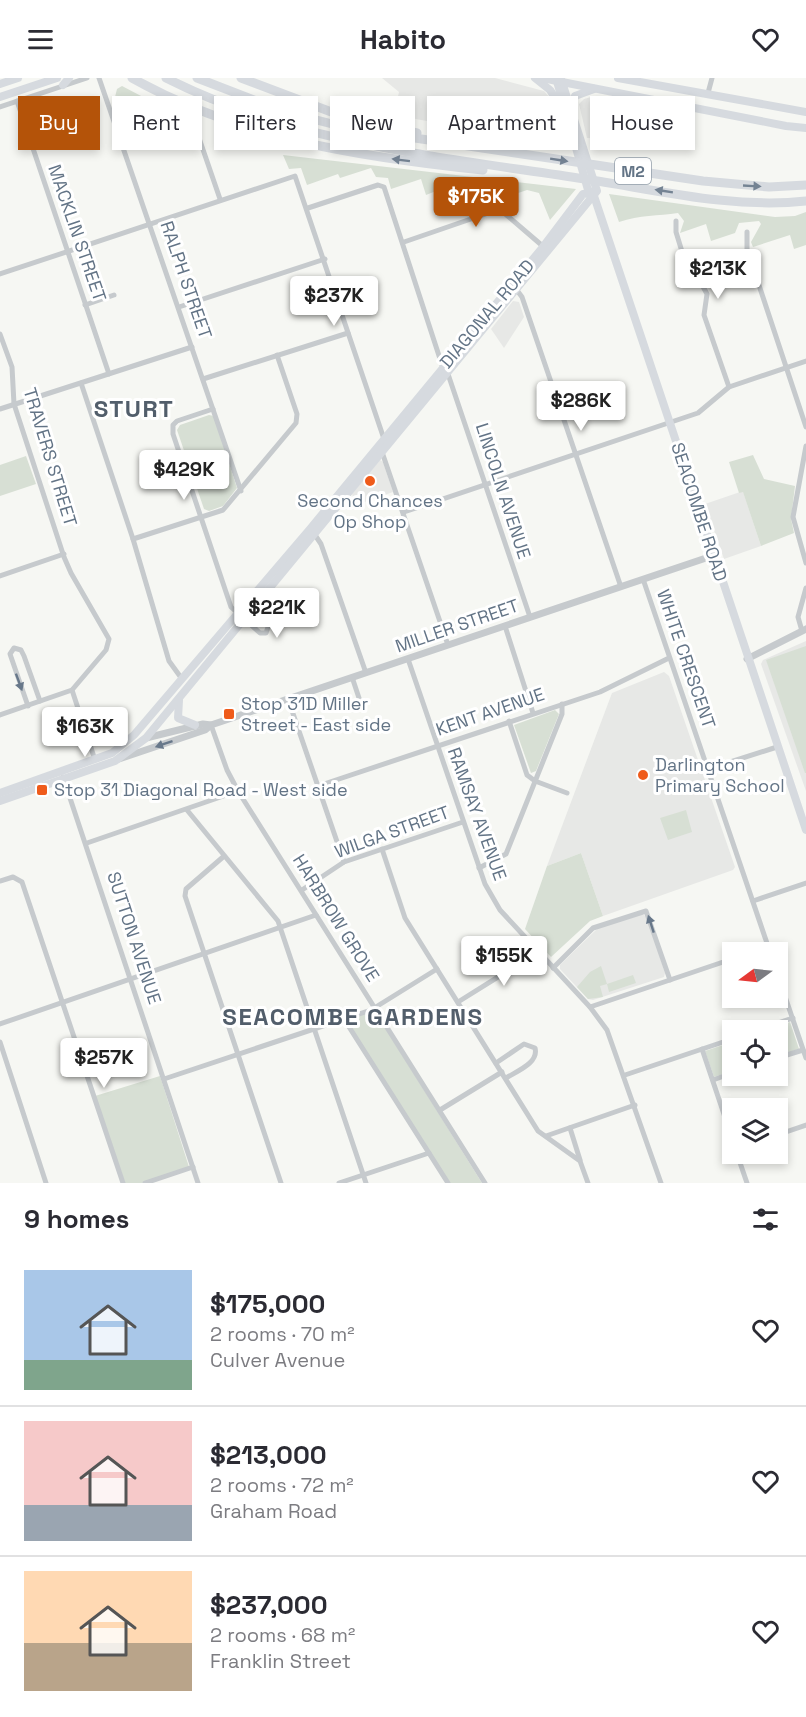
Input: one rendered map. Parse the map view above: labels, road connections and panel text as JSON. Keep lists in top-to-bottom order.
{
  "streets": {
    "highway": ["M2"],
    "main road": ["DIAGONAL ROAD", "SEACOMBE ROAD"],
    "street": [
      "MACKLIN STREET",
      "RALPH STREET",
      "TRAVERS STREET",
      "LINCOLN AVENUE",
      "MILLER STREET",
      "WHITE CRESCENT",
      "KENT AVENUE",
      "RAMSAY AVENUE",
      "WILGA STREET",
      "HARBROW GROVE",
      "SUTTON AVENUE"
    ]
  },
  "crossings": [
    ["DIAGONAL ROAD", "LINCOLN AVENUE"],
    ["DIAGONAL ROAD", "SEACOMBE ROAD"],
    ["DIAGONAL ROAD", "MILLER STREET"],
    ["DIAGONAL ROAD", "SUTTON AVENUE"],
    ["LINCOLN AVENUE", "MILLER STREET"],
    ["SEACOMBE ROAD", "MILLER STREET"],
    ["MILLER STREET", "WHITE CRESCENT"],
    ["MILLER STREET", "RAMSAY AVENUE"],
    ["MILLER STREET", "HARBROW GROVE"],
    ["WHITE CRESCENT", "KENT AVENUE"],
    ["KENT AVENUE", "RAMSAY AVENUE"],
    ["RAMSAY AVENUE", "WILGA STREET"],
    ["WILGA STREET", "HARBROW GROVE"]
  ],
  "districts": ["STURT", "SEACOMBE GARDENS"],
  "places": {
    "other": ["Second Chances Op Shop", "Darlington Primary School"],
    "transit": ["Stop 31D Miller Street - East side", "Stop 31 Diagonal Road - West side"]
  },
  "north": "left",
  "page": {
    "header": "Habito",
    "chip": [
      "Buy",
      "Rent",
      "Filters",
      "New",
      "Apartment",
      "House"
    ],
    "price": [
      "$175K",
      "$213K",
      "$237K",
      "$286K",
      "$429K",
      "$221K",
      "$163K",
      "$155K",
      "$257K"
    ],
    "heading": "9 homes",
    "list": [
      {
        "name": "$175,000",
        "note": "2 rooms · 70 m² · Culver Avenue"
      },
      {
        "name": "$213,000",
        "note": "2 rooms · 72 m² · Graham Road"
      },
      {
        "name": "$237,000",
        "note": "2 rooms · 68 m² · Franklin Street"
      }
    ]
  }
}
